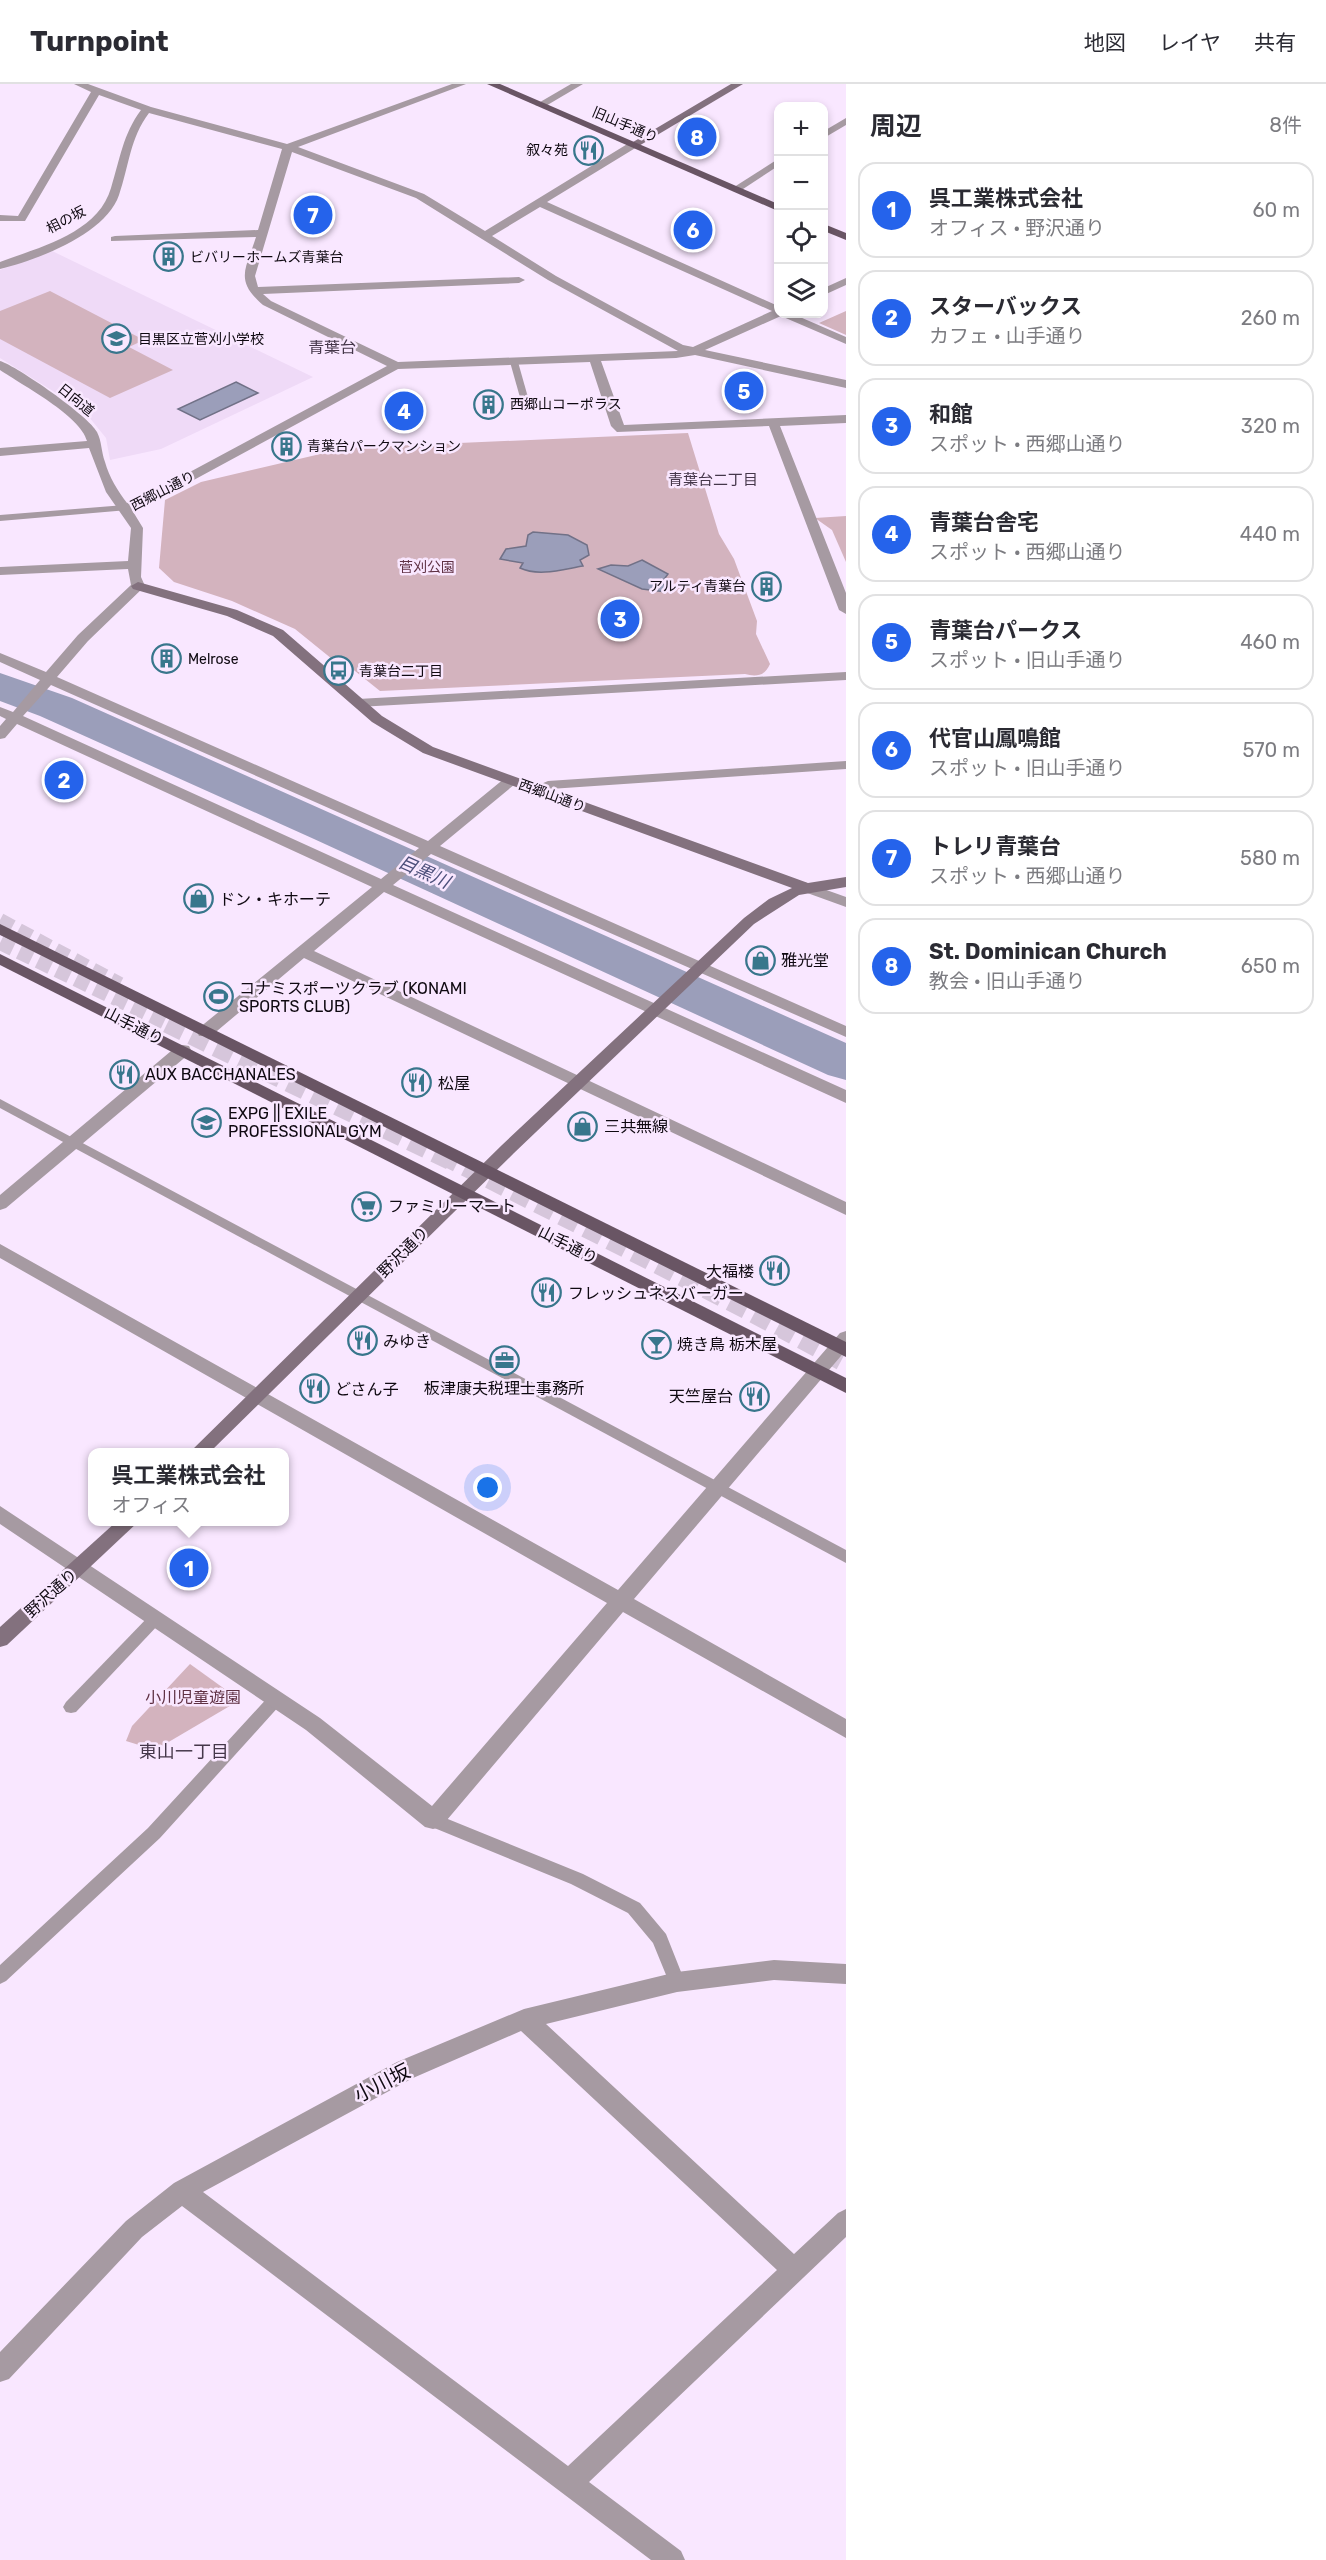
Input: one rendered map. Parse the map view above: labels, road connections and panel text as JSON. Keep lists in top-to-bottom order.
{
  "streets": {
    "main road": ["旧山手通り", "山手通り"],
    "street": [
      "相の坂",
      "日向道",
      "西郷山通り",
      "野沢通り",
      "小川坂"
    ]
  },
  "crossings": [
    ["日向道", "西郷山通り"],
    ["山手通り", "野沢通り"]
  ],
  "districts": ["青葉台", "青葉台二丁目", "東山一丁目"],
  "water": ["目黒川"],
  "parks": ["菅刈公園", "小川児童遊園"],
  "places": {
    "restaurant": [
      "叙々苑",
      "AUX BACCHANALES",
      "松屋",
      "大福楼",
      "フレッシュネスバーガー",
      "みゆき",
      "どさん子",
      "天竺屋台"
    ],
    "building": [
      "ビバリーホームズ青葉台",
      "西郷山コーポラス",
      "青葉台パークマンション",
      "アルティ青葉台",
      "Melrose"
    ],
    "school or university": ["目黒区立菅刈小学校", "EXPG || EXILE PROFESSIONAL GYM"],
    "bus stop": ["青葉台二丁目"],
    "shop": ["ドン・キホーテ", "雅光堂", "三共無線"],
    "sports": ["コナミスポーツクラブ (KONAMI SPORTS CLUB)"],
    "supermarket": ["ファミリーマート"],
    "bar": ["焼き鳥 栃木屋"],
    "office": ["板津康夫税理士事務所"]
  },
  "page": {
    "header": "Turnpoint",
    "nav": ["地図", "レイヤ", "共有"],
    "heading": ["周辺", "8件"],
    "map_buttons": ["+", "−"],
    "pins": [
      "8",
      "7",
      "6",
      "5",
      "4",
      "3",
      "2",
      "1"
    ],
    "list": [
      {
        "mark": "1",
        "name": "呉工業株式会社",
        "note": "オフィス · 野沢通り",
        "value": "60 m"
      },
      {
        "mark": "2",
        "name": "スターバックス",
        "note": "カフェ · 山手通り",
        "value": "260 m"
      },
      {
        "mark": "3",
        "name": "和館",
        "note": "スポット · 西郷山通り",
        "value": "320 m"
      },
      {
        "mark": "4",
        "name": "青葉台舎宅",
        "note": "スポット · 西郷山通り",
        "value": "440 m"
      },
      {
        "mark": "5",
        "name": "青葉台パークス",
        "note": "スポット · 旧山手通り",
        "value": "460 m"
      },
      {
        "mark": "6",
        "name": "代官山鳳鳴館",
        "note": "スポット · 旧山手通り",
        "value": "570 m"
      },
      {
        "mark": "7",
        "name": "トレリ青葉台",
        "note": "スポット · 西郷山通り",
        "value": "580 m"
      },
      {
        "mark": "8",
        "name": "St. Dominican Church",
        "note": "教会 · 旧山手通り",
        "value": "650 m"
      }
    ],
    "popup": ["呉工業株式会社", "オフィス"]
  }
}
